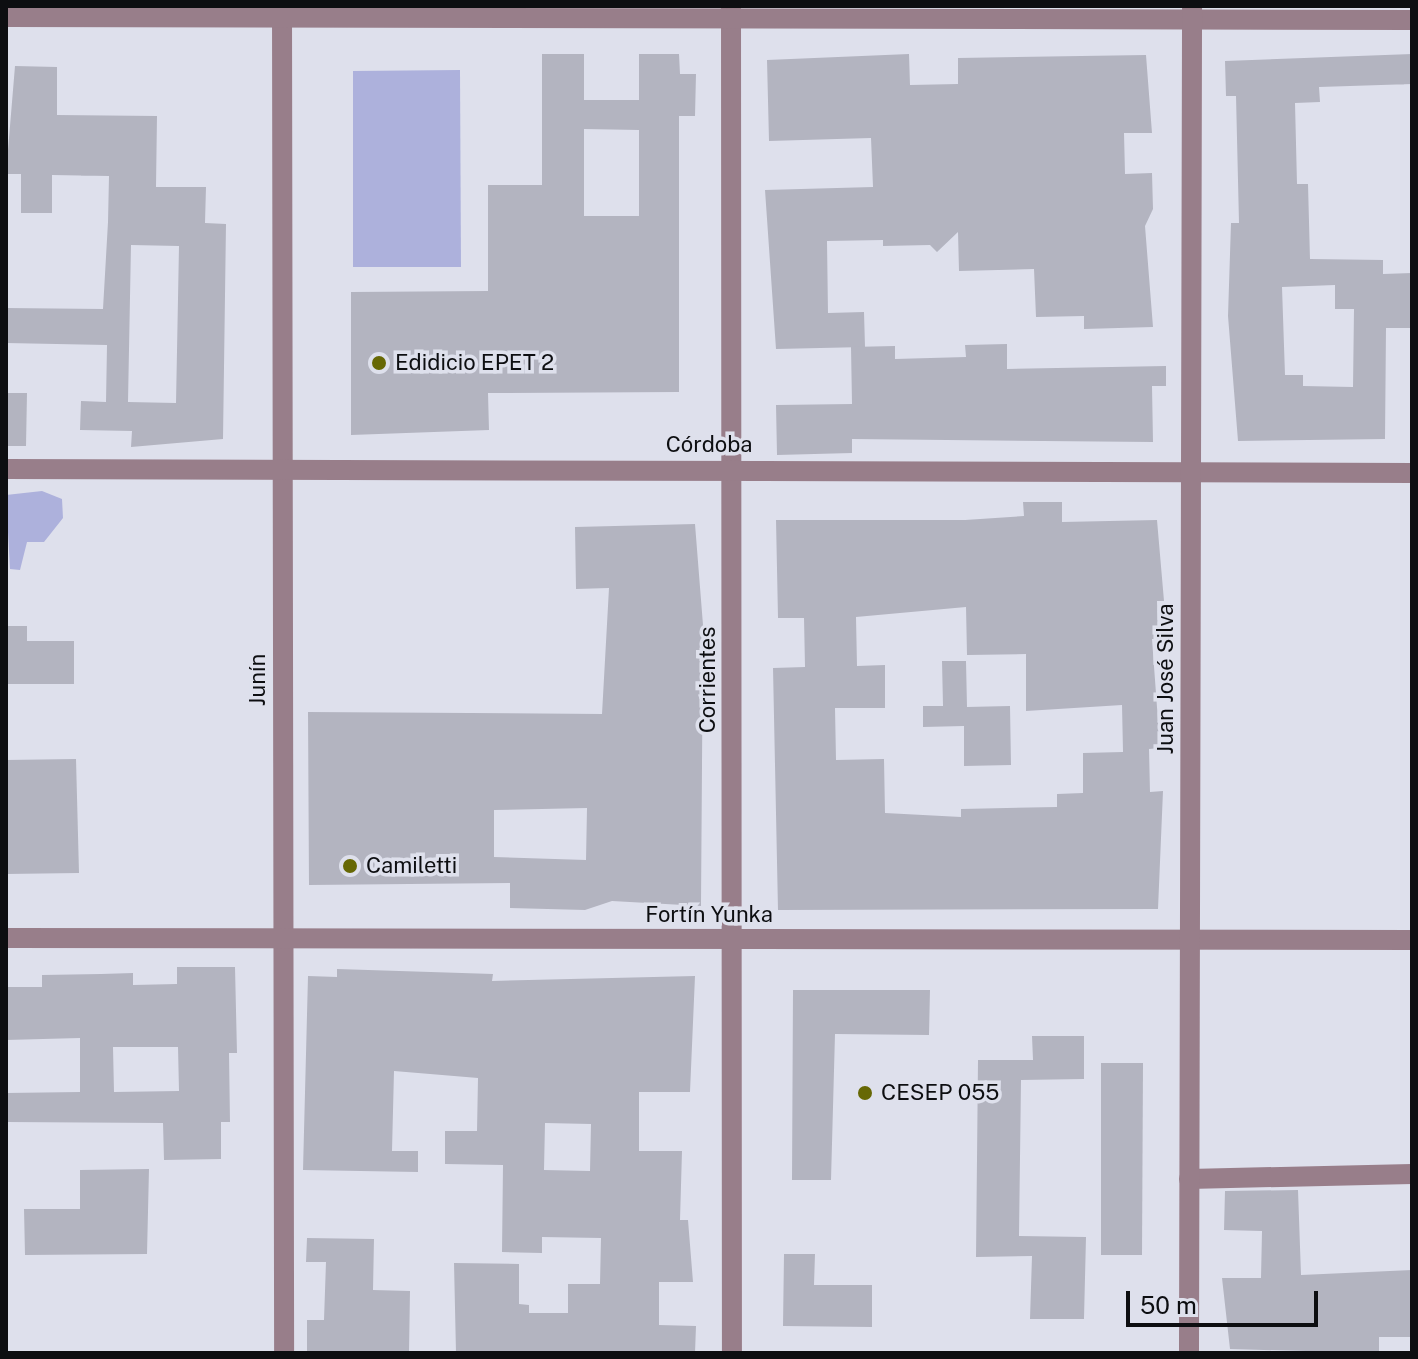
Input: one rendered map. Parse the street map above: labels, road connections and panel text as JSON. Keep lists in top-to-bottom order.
{
  "streets": {
    "street": [
      "Córdoba",
      "Juan José Silva",
      "Junín",
      "Corrientes",
      "Fortín Yunka"
    ]
  },
  "crossings": [
    ["Córdoba", "Juan José Silva"],
    ["Córdoba", "Junín"],
    ["Córdoba", "Corrientes"],
    ["Juan José Silva", "Fortín Yunka"],
    ["Junín", "Fortín Yunka"],
    ["Corrientes", "Fortín Yunka"]
  ],
  "places": ["Edidicio EPET 2", "Camiletti", "CESEP 055"],
  "scale_bar": "50 m"
}
